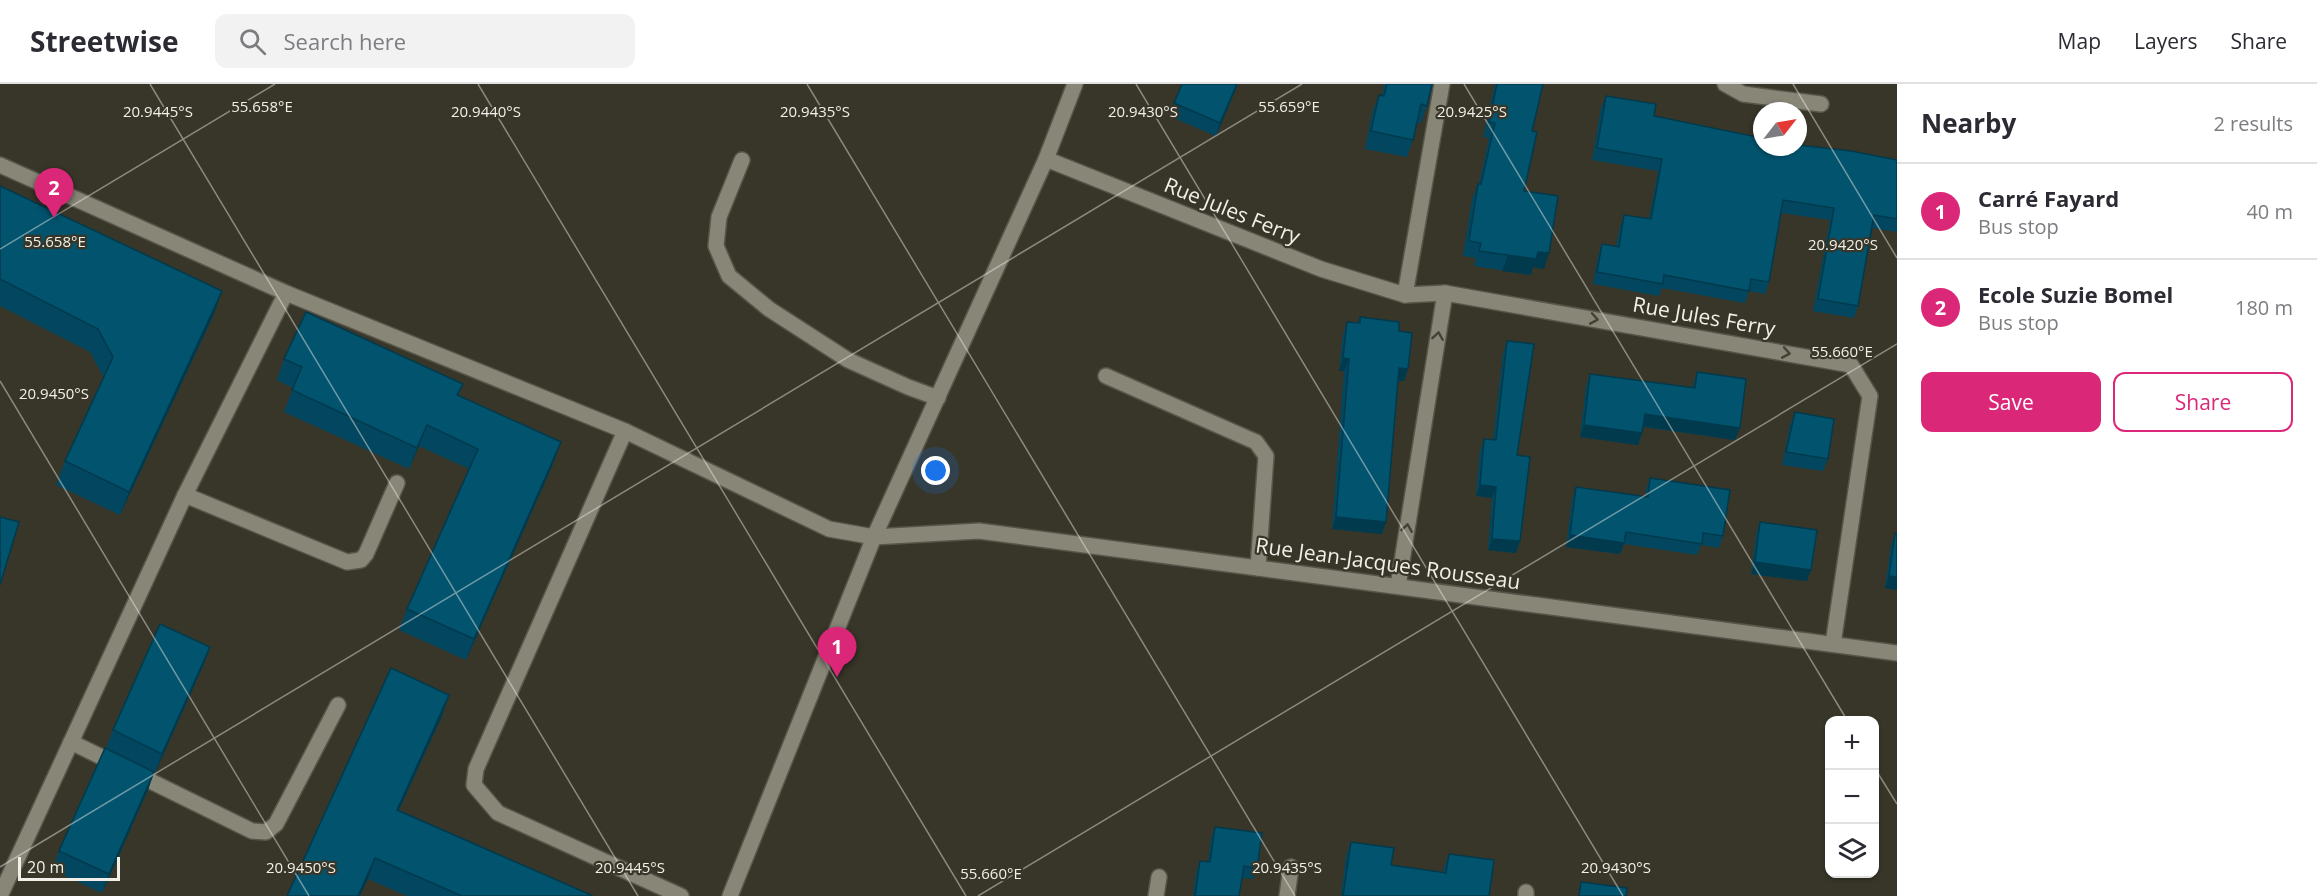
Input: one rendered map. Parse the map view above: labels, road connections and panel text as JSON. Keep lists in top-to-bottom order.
{
  "streets": {
    "street": ["Rue Jules Ferry", "Rue Jean-Jacques Rousseau"]
  },
  "crossings": [
    ["Rue Jules Ferry", "Rue Jean-Jacques Rousseau"]
  ],
  "scale_bar": "20 m",
  "north": "top right",
  "page": {
    "header": "Streetwise",
    "search": "Search here",
    "nav": ["Map", "Layers", "Share"],
    "heading": ["Nearby", "2 results"],
    "list": [
      {
        "mark": "1",
        "name": "Carré Fayard",
        "note": "Bus stop",
        "value": "40 m"
      },
      {
        "mark": "2",
        "name": "Ecole Suzie Bomel",
        "note": "Bus stop",
        "value": "180 m"
      }
    ],
    "pins": ["2", "1"],
    "buttons": ["Save", "Share"],
    "map_buttons": ["+", "−"],
    "scale": "20 m"
  },
  "coordinates": [
    "55.658°E",
    "55.659°E",
    "20.9445°S",
    "20.9440°S",
    "20.9435°S",
    "20.9430°S",
    "20.9425°S",
    "20.9420°S",
    "55.660°E",
    "20.9450°S"
  ]
}
